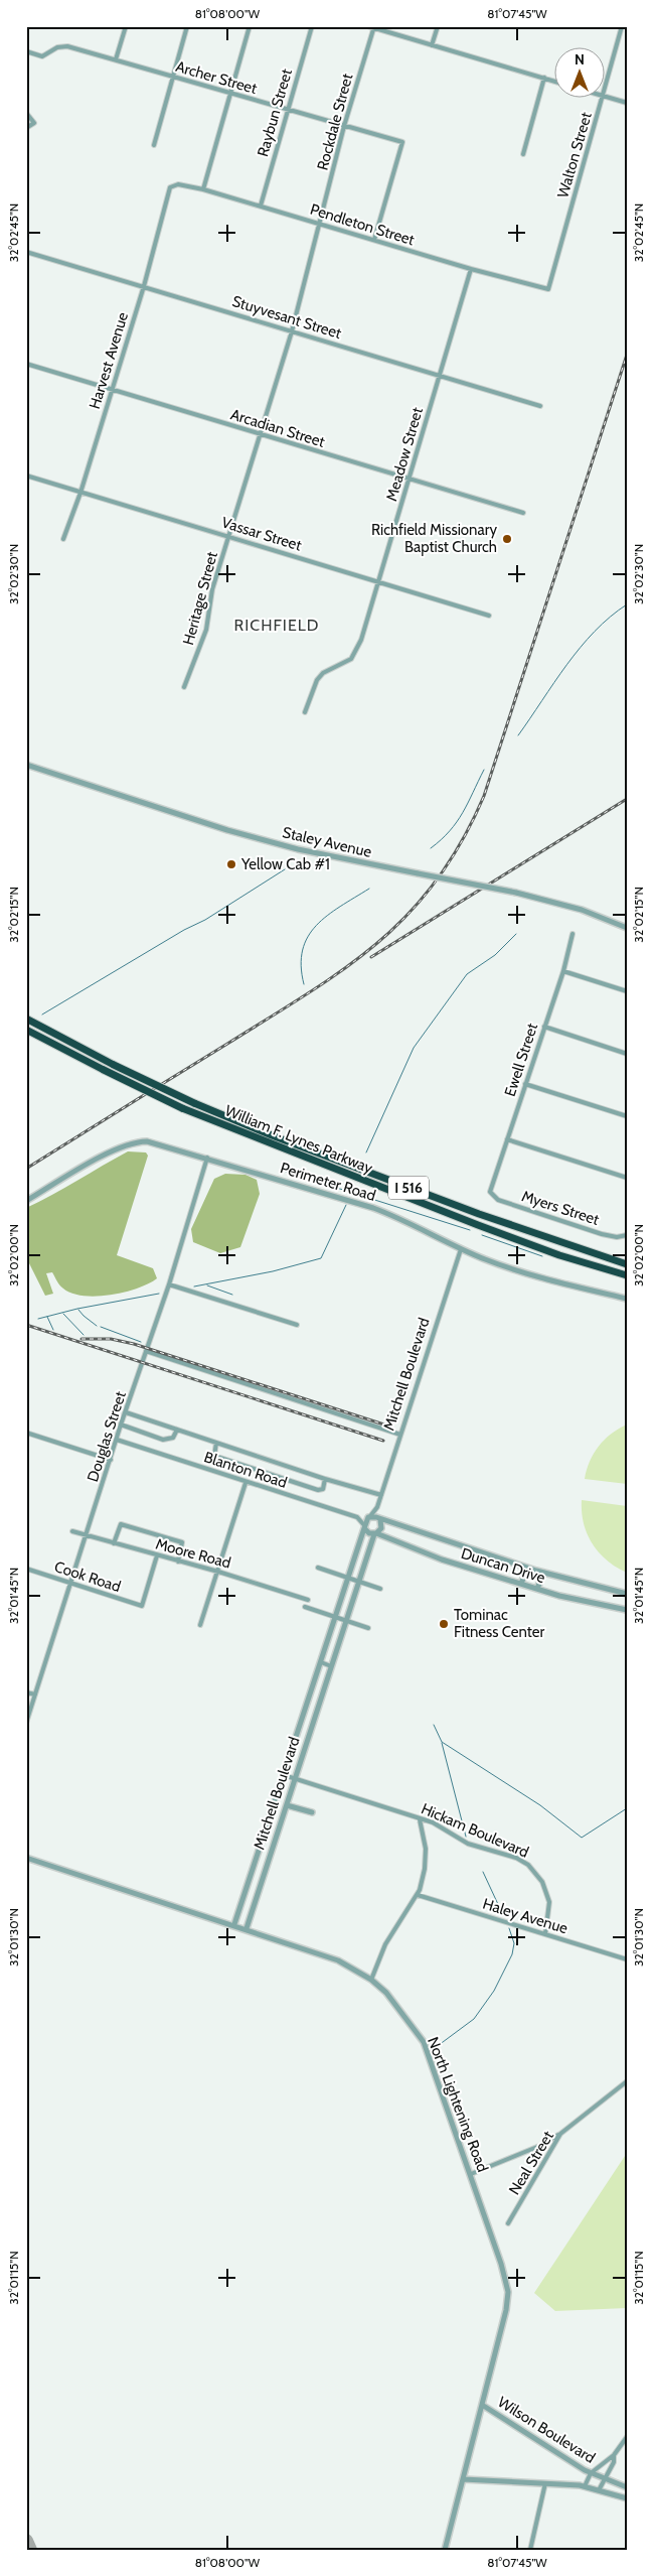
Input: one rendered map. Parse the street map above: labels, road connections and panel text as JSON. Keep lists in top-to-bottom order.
{
  "streets": {
    "highway": ["William F. Lynes Parkway", "I 516"],
    "street": [
      "Archer Street",
      "Raybun Street",
      "Rockdale Street",
      "Walton Street",
      "Pendleton Street",
      "Stuyvesant Street",
      "Harvest Avenue",
      "Arcadian Street",
      "Meadow Street",
      "Vassar Street",
      "Heritage Street",
      "Staley Avenue",
      "Ewell Street",
      "Perimeter Road",
      "Myers Street",
      "Mitchell Boulevard",
      "Douglas Street",
      "Blanton Road",
      "Moore Road",
      "Duncan Drive",
      "Cook Road",
      "Hickam Boulevard",
      "Haley Avenue",
      "North Lightening Road",
      "Neal Street",
      "Wilson Boulevard"
    ]
  },
  "crossings": [
    ["Archer Street", "Raybun Street"],
    ["Archer Street", "Rockdale Street"],
    ["Archer Street", "Pendleton Street"],
    ["Raybun Street", "Pendleton Street"],
    ["Rockdale Street", "Pendleton Street"],
    ["Rockdale Street", "Heritage Street"],
    ["Walton Street", "Pendleton Street"],
    ["Pendleton Street", "Harvest Avenue"],
    ["Pendleton Street", "Meadow Street"],
    ["Pendleton Street", "Heritage Street"],
    ["Stuyvesant Street", "Harvest Avenue"],
    ["Stuyvesant Street", "Meadow Street"],
    ["Stuyvesant Street", "Heritage Street"],
    ["Harvest Avenue", "Arcadian Street"],
    ["Harvest Avenue", "Vassar Street"],
    ["Arcadian Street", "Meadow Street"],
    ["Arcadian Street", "Heritage Street"],
    ["Meadow Street", "Vassar Street"],
    ["Vassar Street", "Heritage Street"],
    ["Ewell Street", "Myers Street"],
    ["Perimeter Road", "Mitchell Boulevard"],
    ["Perimeter Road", "Douglas Street"],
    ["Mitchell Boulevard", "Duncan Drive"],
    ["Mitchell Boulevard", "Hickam Boulevard"],
    ["Mitchell Boulevard", "North Lightening Road"],
    ["Douglas Street", "Blanton Road"],
    ["Douglas Street", "Moore Road"],
    ["Douglas Street", "Cook Road"],
    ["Moore Road", "Cook Road"],
    ["Hickam Boulevard", "Haley Avenue"],
    ["North Lightening Road", "Wilson Boulevard"]
  ],
  "districts": ["RICHFIELD"],
  "places": ["Richfield Missionary Baptist Church", "Yellow Cab #1", "Tominac Fitness Center"],
  "north": "top",
  "coordinates": [
    "81°08'00\"W",
    "81°07'45\"W",
    "32°02'45\"N",
    "32°02'30\"N",
    "32°02'15\"N",
    "32°02'00\"N",
    "32°01'45\"N",
    "32°01'30\"N",
    "32°01'15\"N"
  ]
}
